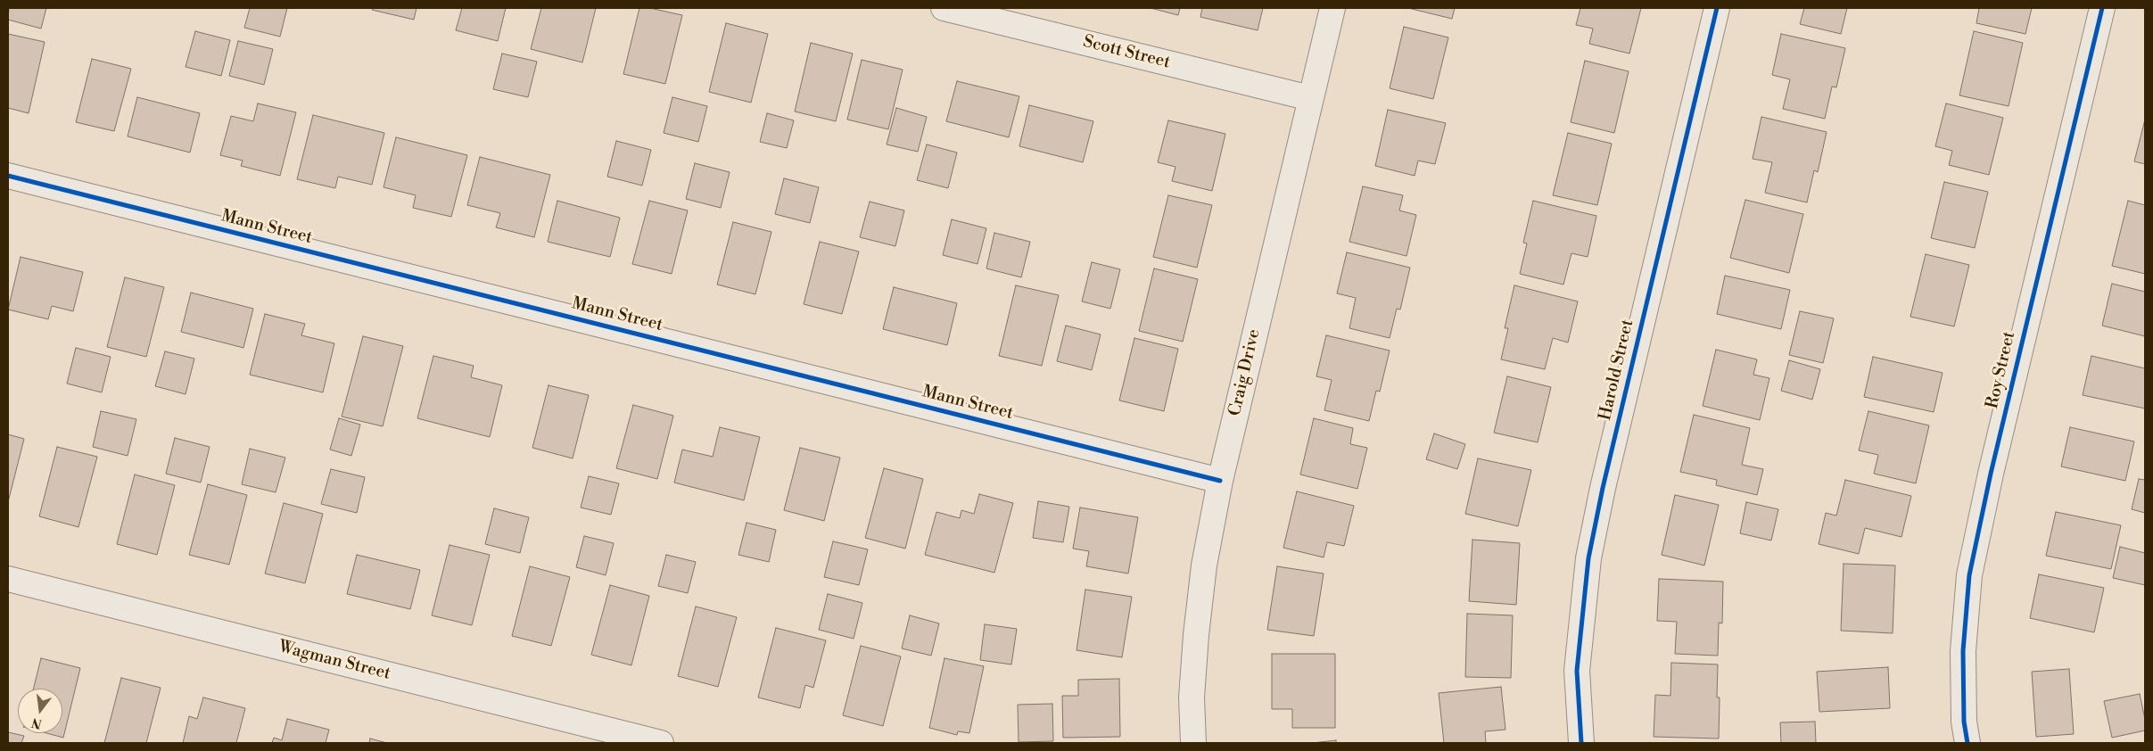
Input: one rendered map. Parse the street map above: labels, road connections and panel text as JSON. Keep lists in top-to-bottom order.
{
  "streets": {
    "street": [
      "Scott Street",
      "Mann Street",
      "Harold Street",
      "Roy Street",
      "Craig Drive",
      "Wagman Street"
    ]
  },
  "crossings": [
    ["Scott Street", "Craig Drive"],
    ["Mann Street", "Craig Drive"]
  ],
  "north": "bottom"
}
